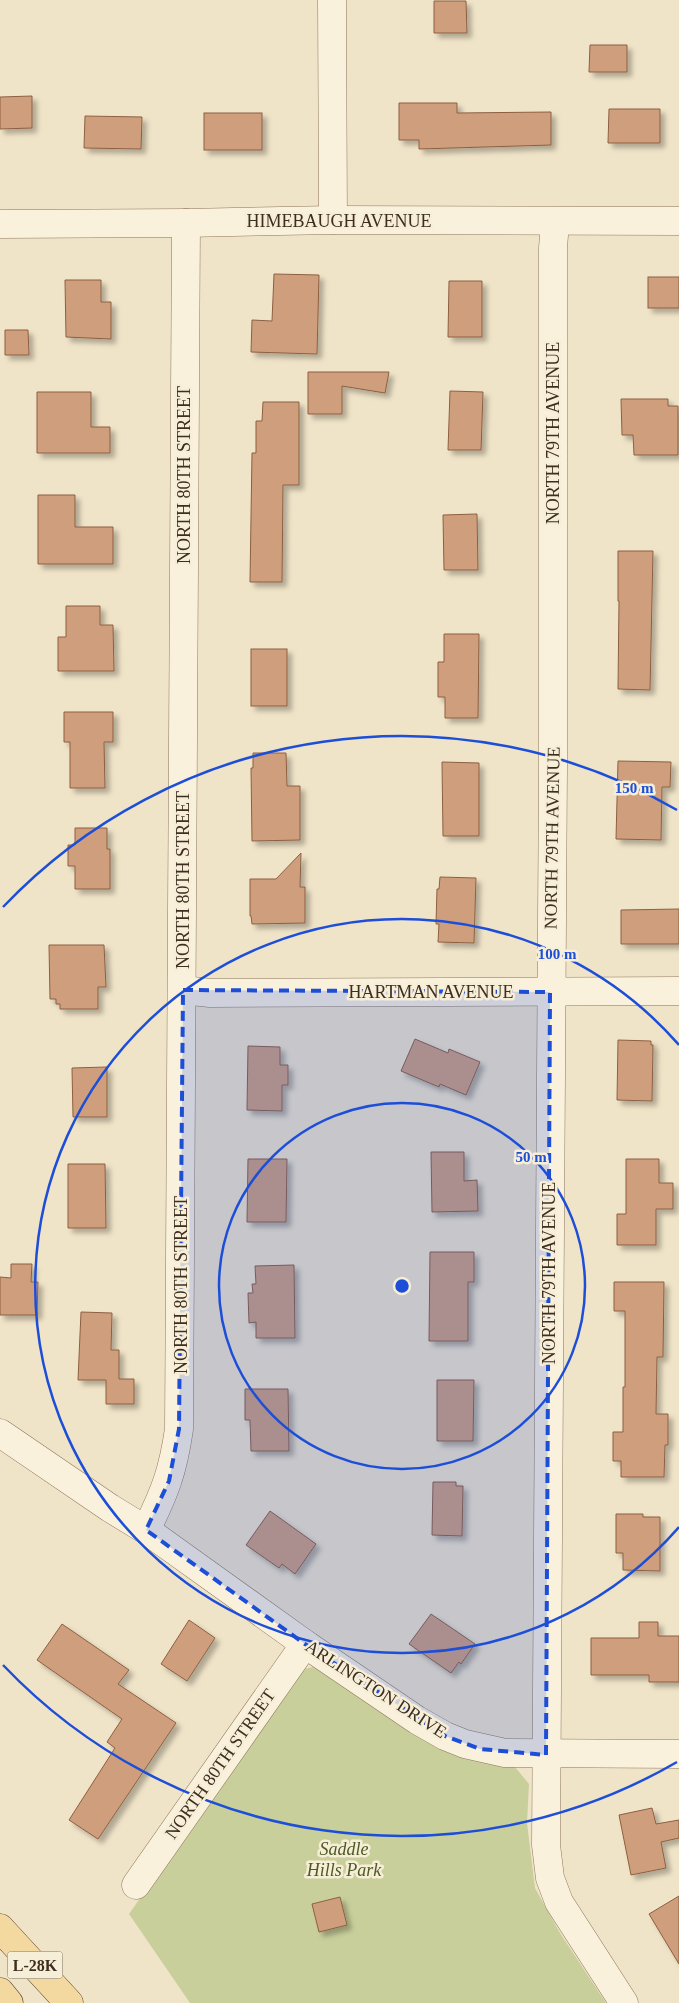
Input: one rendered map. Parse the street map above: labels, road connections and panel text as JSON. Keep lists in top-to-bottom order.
{
  "streets": {
    "main road": ["L-28K"],
    "street": [
      "HIMEBAUGH AVENUE",
      "NORTH 79TH AVENUE",
      "NORTH 80TH STREET",
      "HARTMAN AVENUE",
      "ARLINGTON DRIVE"
    ]
  },
  "crossings": [
    ["HIMEBAUGH AVENUE", "NORTH 79TH AVENUE"],
    ["HIMEBAUGH AVENUE", "NORTH 80TH STREET"],
    ["NORTH 79TH AVENUE", "HARTMAN AVENUE"],
    ["NORTH 79TH AVENUE", "ARLINGTON DRIVE"],
    ["NORTH 80TH STREET", "HARTMAN AVENUE"],
    ["NORTH 80TH STREET", "ARLINGTON DRIVE"]
  ],
  "parks": ["Saddle Hills Park"],
  "rings": ["150 m", "100 m", "50 m"]
}
